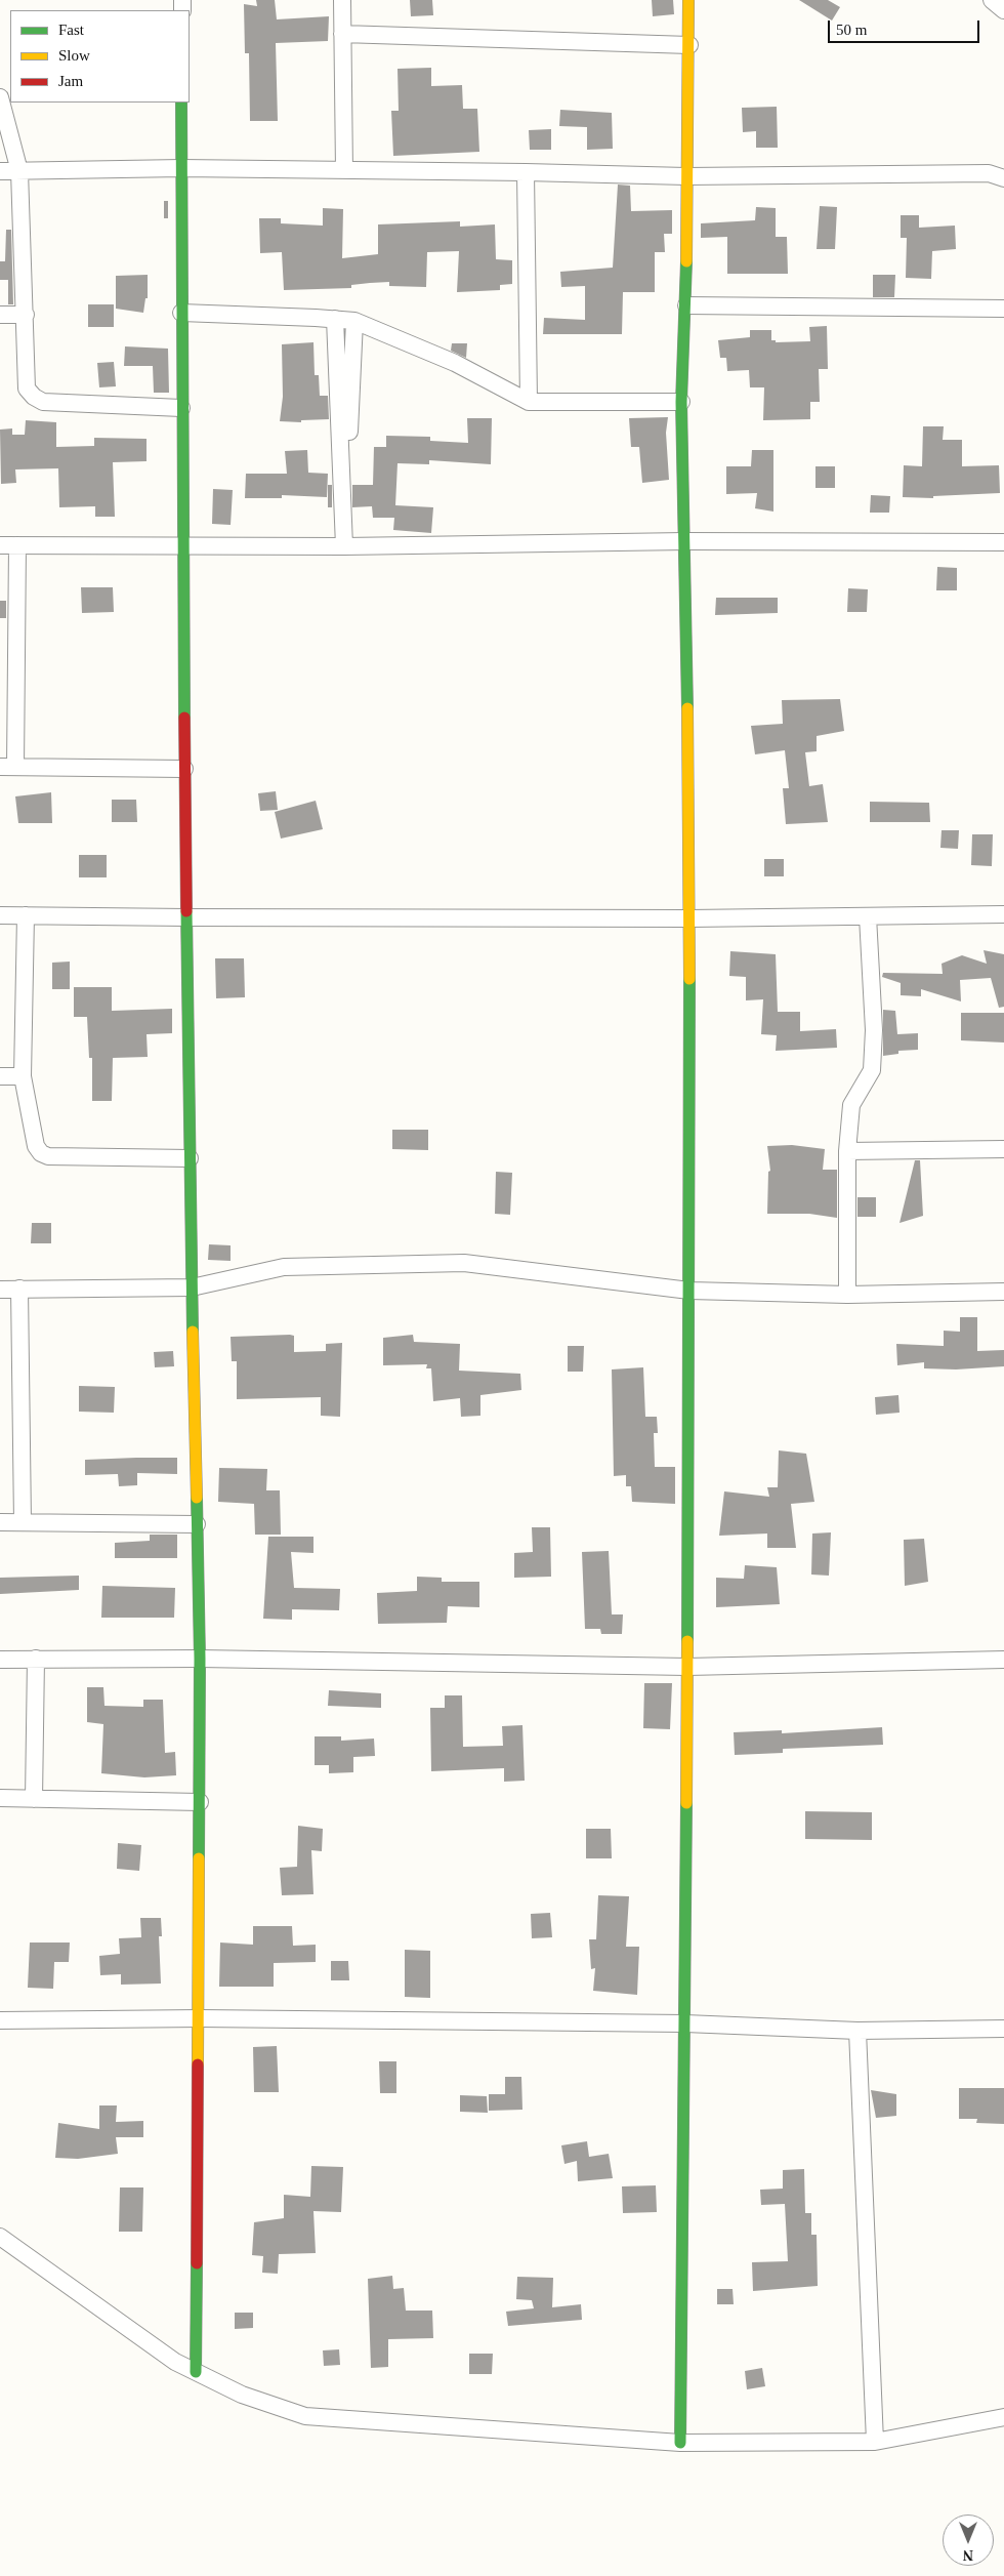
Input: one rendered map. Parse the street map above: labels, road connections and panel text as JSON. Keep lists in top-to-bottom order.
{
  "legend": ["Fast", "Slow", "Jam"],
  "scale_bar": "50 m",
  "north": "bottom"
}
